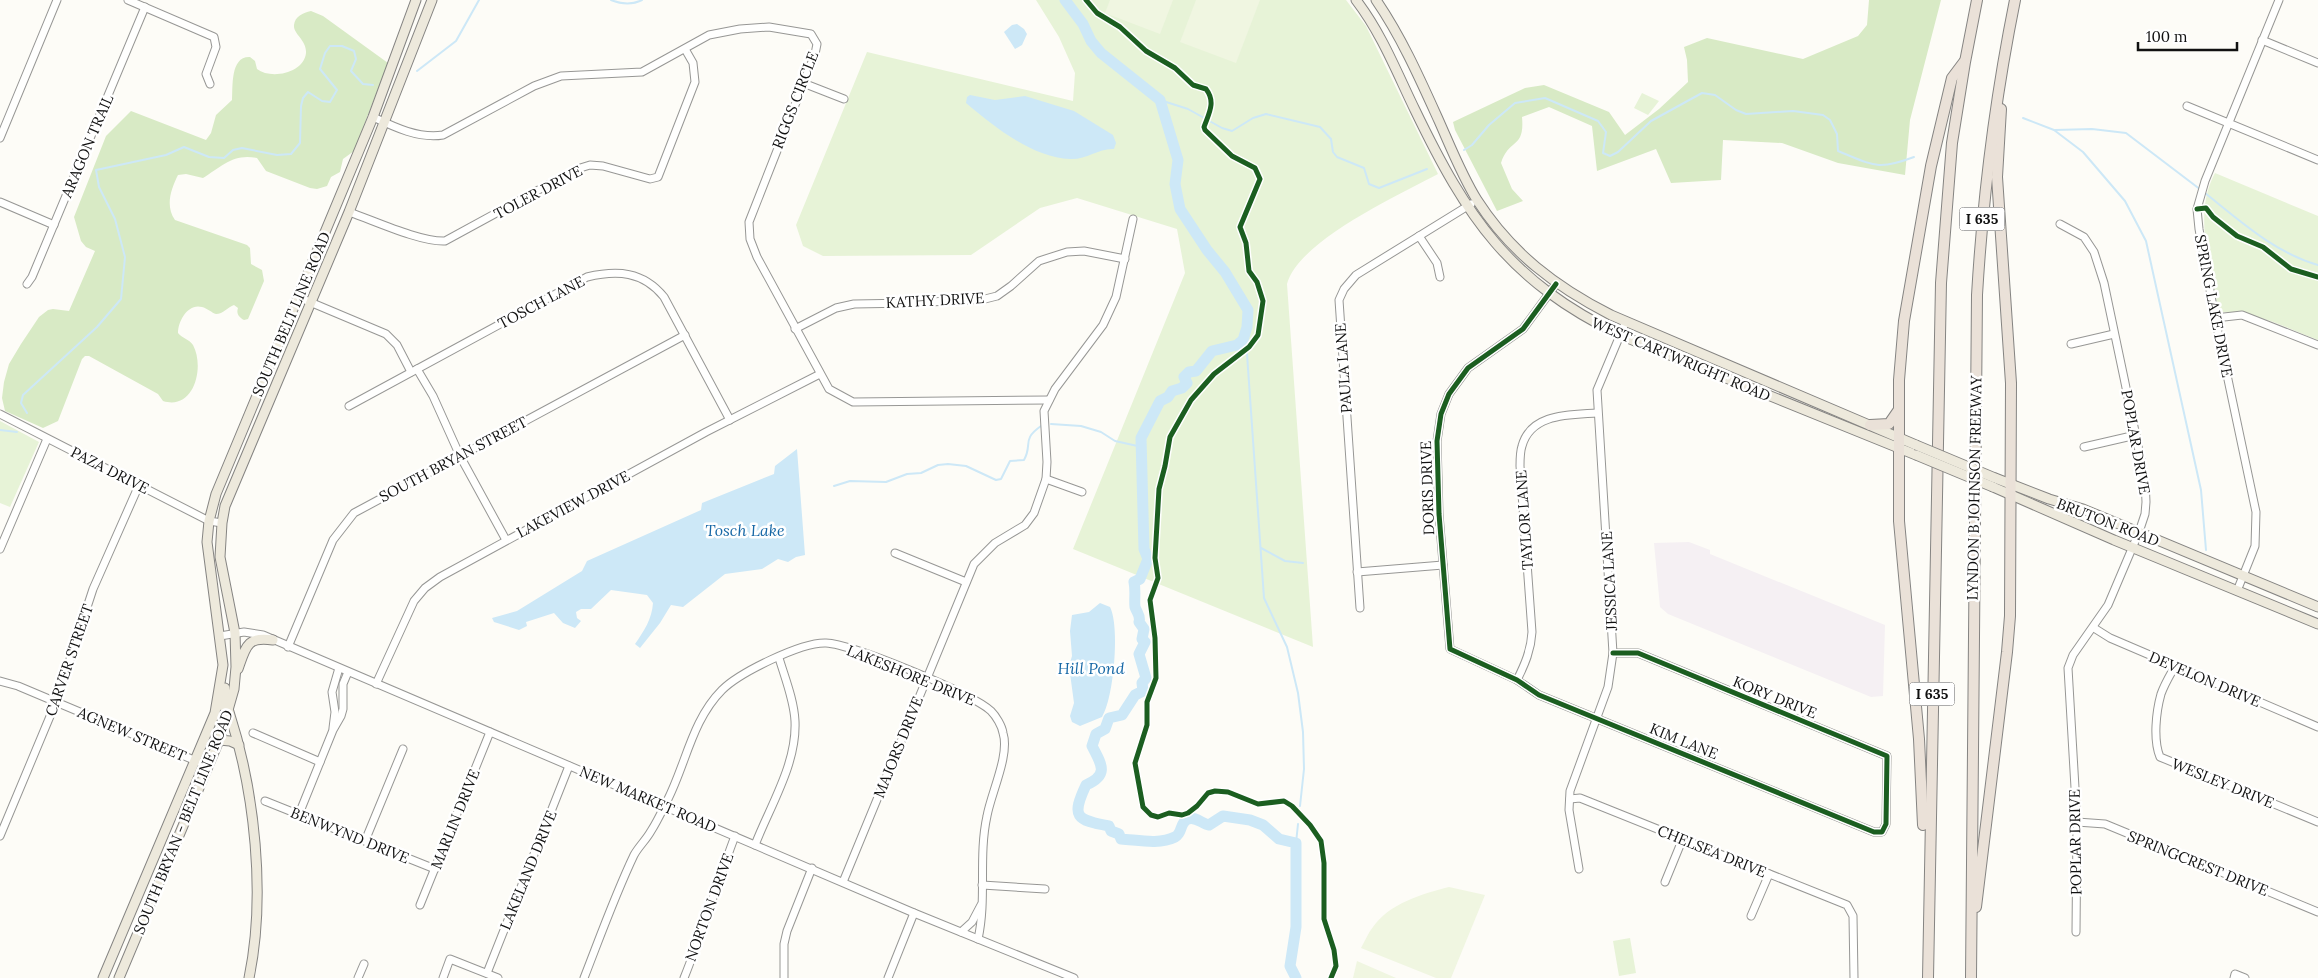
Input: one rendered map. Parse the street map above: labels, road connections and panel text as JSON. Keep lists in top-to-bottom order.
{
  "streets": {
    "highway": ["I 635", "LYNDON B JOHNSON FREEWAY"],
    "main road": [
      "SOUTH BELT LINE ROAD",
      "WEST CARTWRIGHT ROAD",
      "BRUTON ROAD",
      "SOUTH BRYAN - BELT LINE ROAD"
    ],
    "street": [
      "RIGGS CIRCLE",
      "ARAGON TRAIL",
      "TOLER DRIVE",
      "KATHY DRIVE",
      "TOSCH LANE",
      "SPRING LAKE DRIVE",
      "PAULA LANE",
      "POPLAR DRIVE",
      "SOUTH BRYAN STREET",
      "PAZA DRIVE",
      "DORIS DRIVE",
      "LAKEVIEW DRIVE",
      "TAYLOR LANE",
      "JESSICA LANE",
      "CARVER STREET",
      "LAKESHORE DRIVE",
      "DEVELON DRIVE",
      "KORY DRIVE",
      "AGNEW STREET",
      "KIM LANE",
      "MAJORS DRIVE",
      "WESLEY DRIVE",
      "NEW MARKET ROAD",
      "MARLIN DRIVE",
      "BENWYND DRIVE",
      "CHELSEA DRIVE",
      "SPRINGCREST DRIVE",
      "LAKELAND DRIVE",
      "NORTON DRIVE"
    ]
  },
  "crossings": [
    ["RIGGS CIRCLE", "TOLER DRIVE"],
    ["RIGGS CIRCLE", "KATHY DRIVE"],
    ["RIGGS CIRCLE", "SOUTH BELT LINE ROAD"],
    ["RIGGS CIRCLE", "LAKEVIEW DRIVE"],
    ["RIGGS CIRCLE", "MAJORS DRIVE"],
    ["TOLER DRIVE", "SOUTH BELT LINE ROAD"],
    ["KATHY DRIVE", "MAJORS DRIVE"],
    ["TOSCH LANE", "SOUTH BRYAN STREET"],
    ["TOSCH LANE", "LAKEVIEW DRIVE"],
    ["SPRING LAKE DRIVE", "BRUTON ROAD"],
    ["SOUTH BELT LINE ROAD", "PAZA DRIVE"],
    ["SOUTH BELT LINE ROAD", "NEW MARKET ROAD"],
    ["SOUTH BELT LINE ROAD", "SOUTH BRYAN - BELT LINE ROAD"],
    ["WEST CARTWRIGHT ROAD", "PAULA LANE"],
    ["WEST CARTWRIGHT ROAD", "DORIS DRIVE"],
    ["WEST CARTWRIGHT ROAD", "BRUTON ROAD"],
    ["WEST CARTWRIGHT ROAD", "JESSICA LANE"],
    ["POPLAR DRIVE", "BRUTON ROAD"],
    ["POPLAR DRIVE", "DEVELON DRIVE"],
    ["POPLAR DRIVE", "SPRINGCREST DRIVE"],
    ["SOUTH BRYAN STREET", "NEW MARKET ROAD"],
    ["PAZA DRIVE", "CARVER STREET"],
    ["DORIS DRIVE", "KIM LANE"],
    ["LAKEVIEW DRIVE", "NEW MARKET ROAD"],
    ["TAYLOR LANE", "JESSICA LANE"],
    ["TAYLOR LANE", "KIM LANE"],
    ["JESSICA LANE", "KORY DRIVE"],
    ["JESSICA LANE", "KIM LANE"],
    ["JESSICA LANE", "CHELSEA DRIVE"],
    ["CARVER STREET", "AGNEW STREET"],
    ["LAKESHORE DRIVE", "MAJORS DRIVE"],
    ["LAKESHORE DRIVE", "NEW MARKET ROAD"],
    ["LAKESHORE DRIVE", "NORTON DRIVE"],
    ["DEVELON DRIVE", "WESLEY DRIVE"],
    ["KORY DRIVE", "KIM LANE"],
    ["AGNEW STREET", "SOUTH BRYAN - BELT LINE ROAD"],
    ["MAJORS DRIVE", "NEW MARKET ROAD"],
    ["NEW MARKET ROAD", "MARLIN DRIVE"],
    ["NEW MARKET ROAD", "SOUTH BRYAN - BELT LINE ROAD"],
    ["NEW MARKET ROAD", "LAKELAND DRIVE"],
    ["NEW MARKET ROAD", "NORTON DRIVE"],
    ["MARLIN DRIVE", "BENWYND DRIVE"]
  ],
  "water": ["Tosch Lake", "Hill Pond"],
  "scale_bar": "100 m"
}
